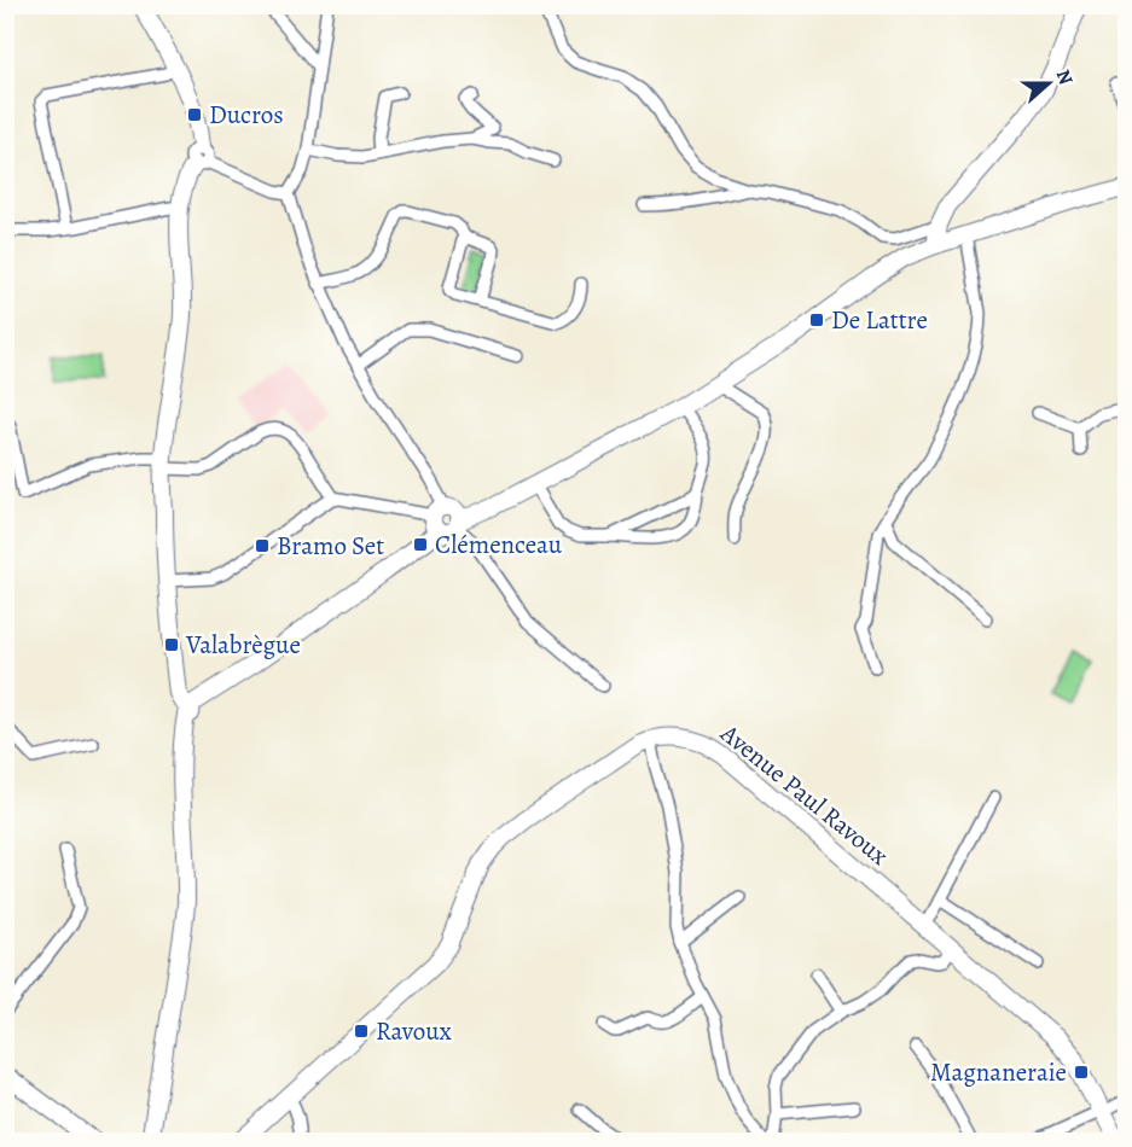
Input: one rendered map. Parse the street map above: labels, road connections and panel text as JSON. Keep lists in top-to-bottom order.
{
  "streets": {
    "street": ["Avenue Paul Ravoux"]
  },
  "places": {
    "transit": [
      "Ducros",
      "De Lattre",
      "Clémenceau",
      "Bramo Set",
      "Valabrègue",
      "Ravoux",
      "Magnaneraie"
    ]
  },
  "north": "right"
}
